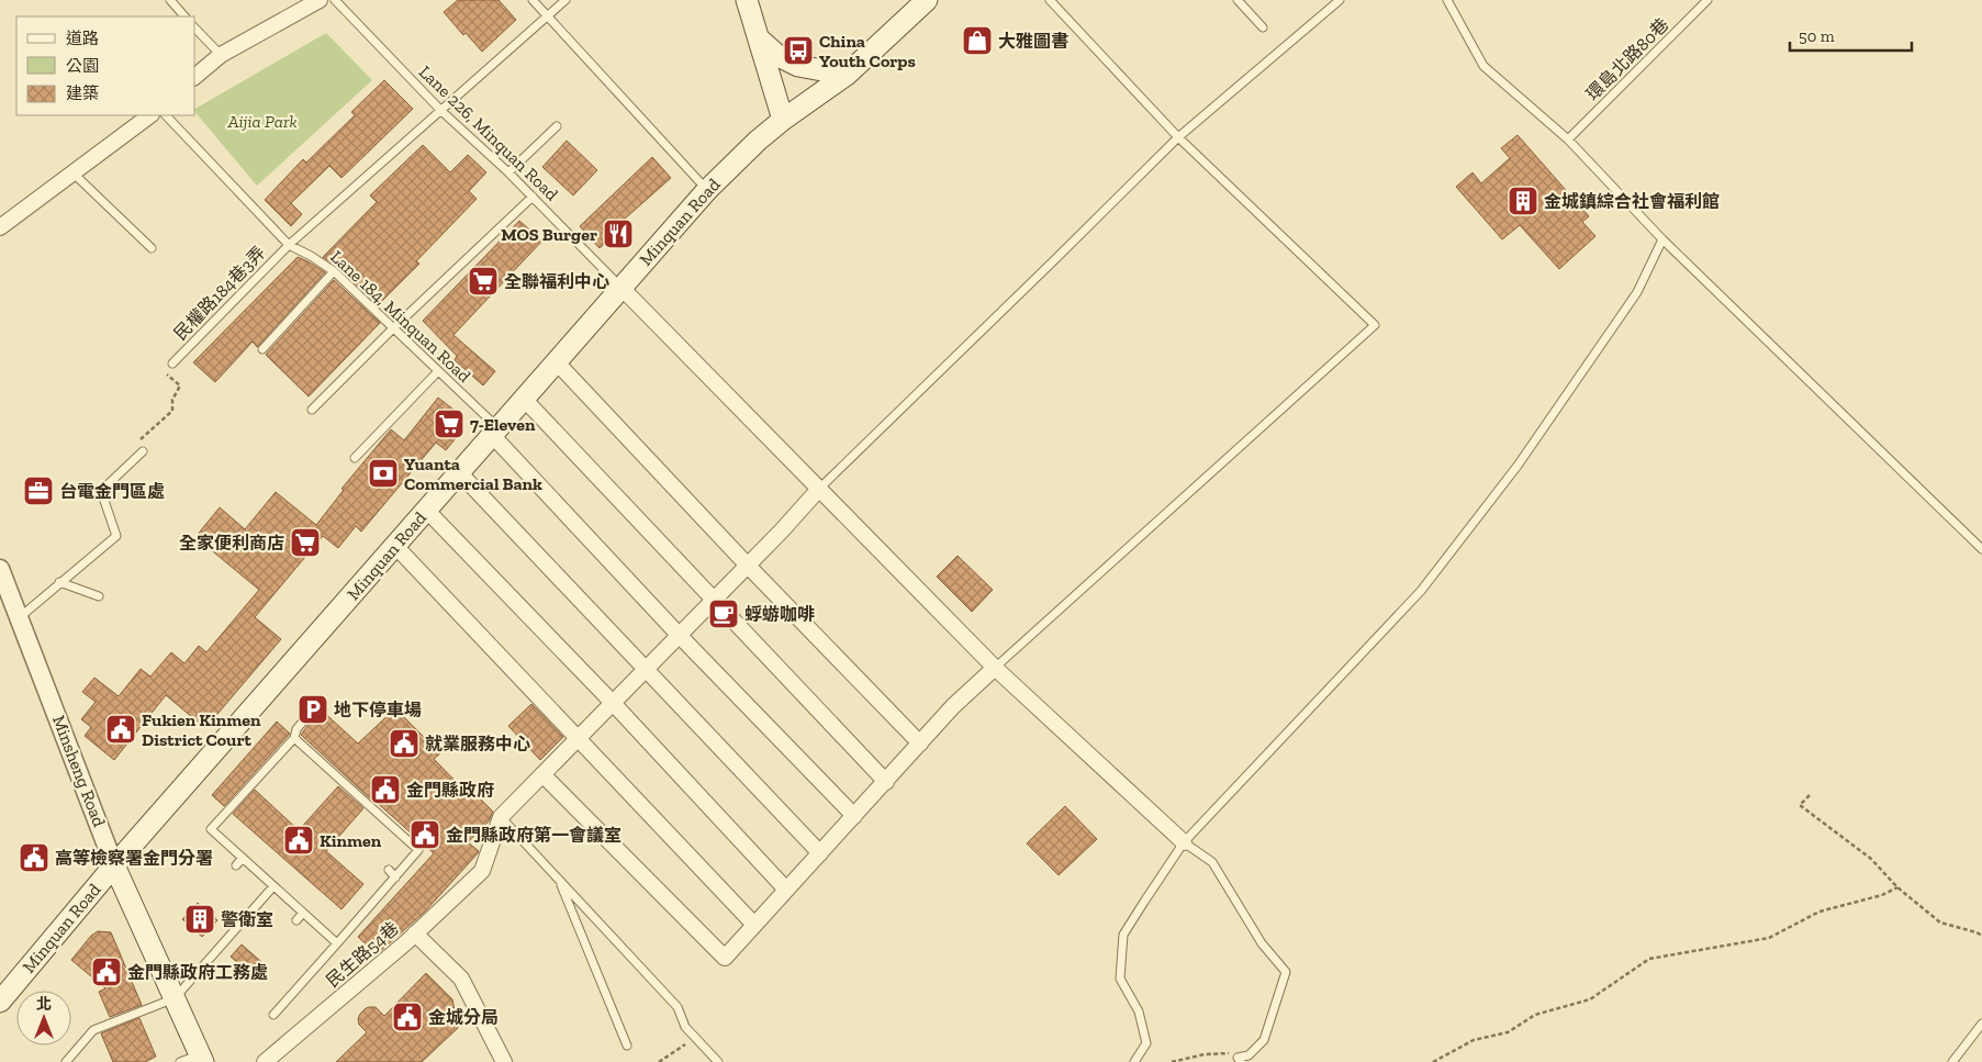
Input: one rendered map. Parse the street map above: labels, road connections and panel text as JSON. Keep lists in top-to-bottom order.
{
  "streets": {
    "main road": ["Minquan Road", "Minsheng Road"],
    "street": ["民生路54巷"],
    "lane": [
      "環島北路80巷",
      "Lane 226, Minquan Road",
      "民權路184巷3弄",
      "Lane 184, Minquan Road"
    ]
  },
  "crossings": [
    ["Lane 226, Minquan Road", "Minquan Road"],
    ["Lane 226, Minquan Road", "民權路184巷3弄"],
    ["Minquan Road", "Lane 184, Minquan Road"],
    ["Minquan Road", "Minsheng Road"],
    ["民權路184巷3弄", "Lane 184, Minquan Road"]
  ],
  "parks": ["Aijia Park"],
  "places": {
    "shop": ["大雅圖書"],
    "bus stop": ["China Youth Corps"],
    "building": ["金城鎮綜合社會福利館", "警衛室"],
    "restaurant": ["MOS Burger"],
    "supermarket": ["全聯福利中心", "7-Eleven", "全家便利商店"],
    "bank": ["Yuanta Commercial Bank"],
    "office": ["台電金門區處"],
    "cafe": ["蜉蝣咖啡"],
    "parking": ["地下停車場"],
    "public building": [
      "Fukien Kinmen District Court",
      "就業服務中心",
      "金門縣政府",
      "金門縣政府第一會議室",
      "Kinmen",
      "高等檢察署金門分署",
      "金門縣政府工務處",
      "金城分局"
    ]
  },
  "legend": ["道路", "公園", "建築"],
  "scale_bar": "50 m",
  "north": "top"
}
